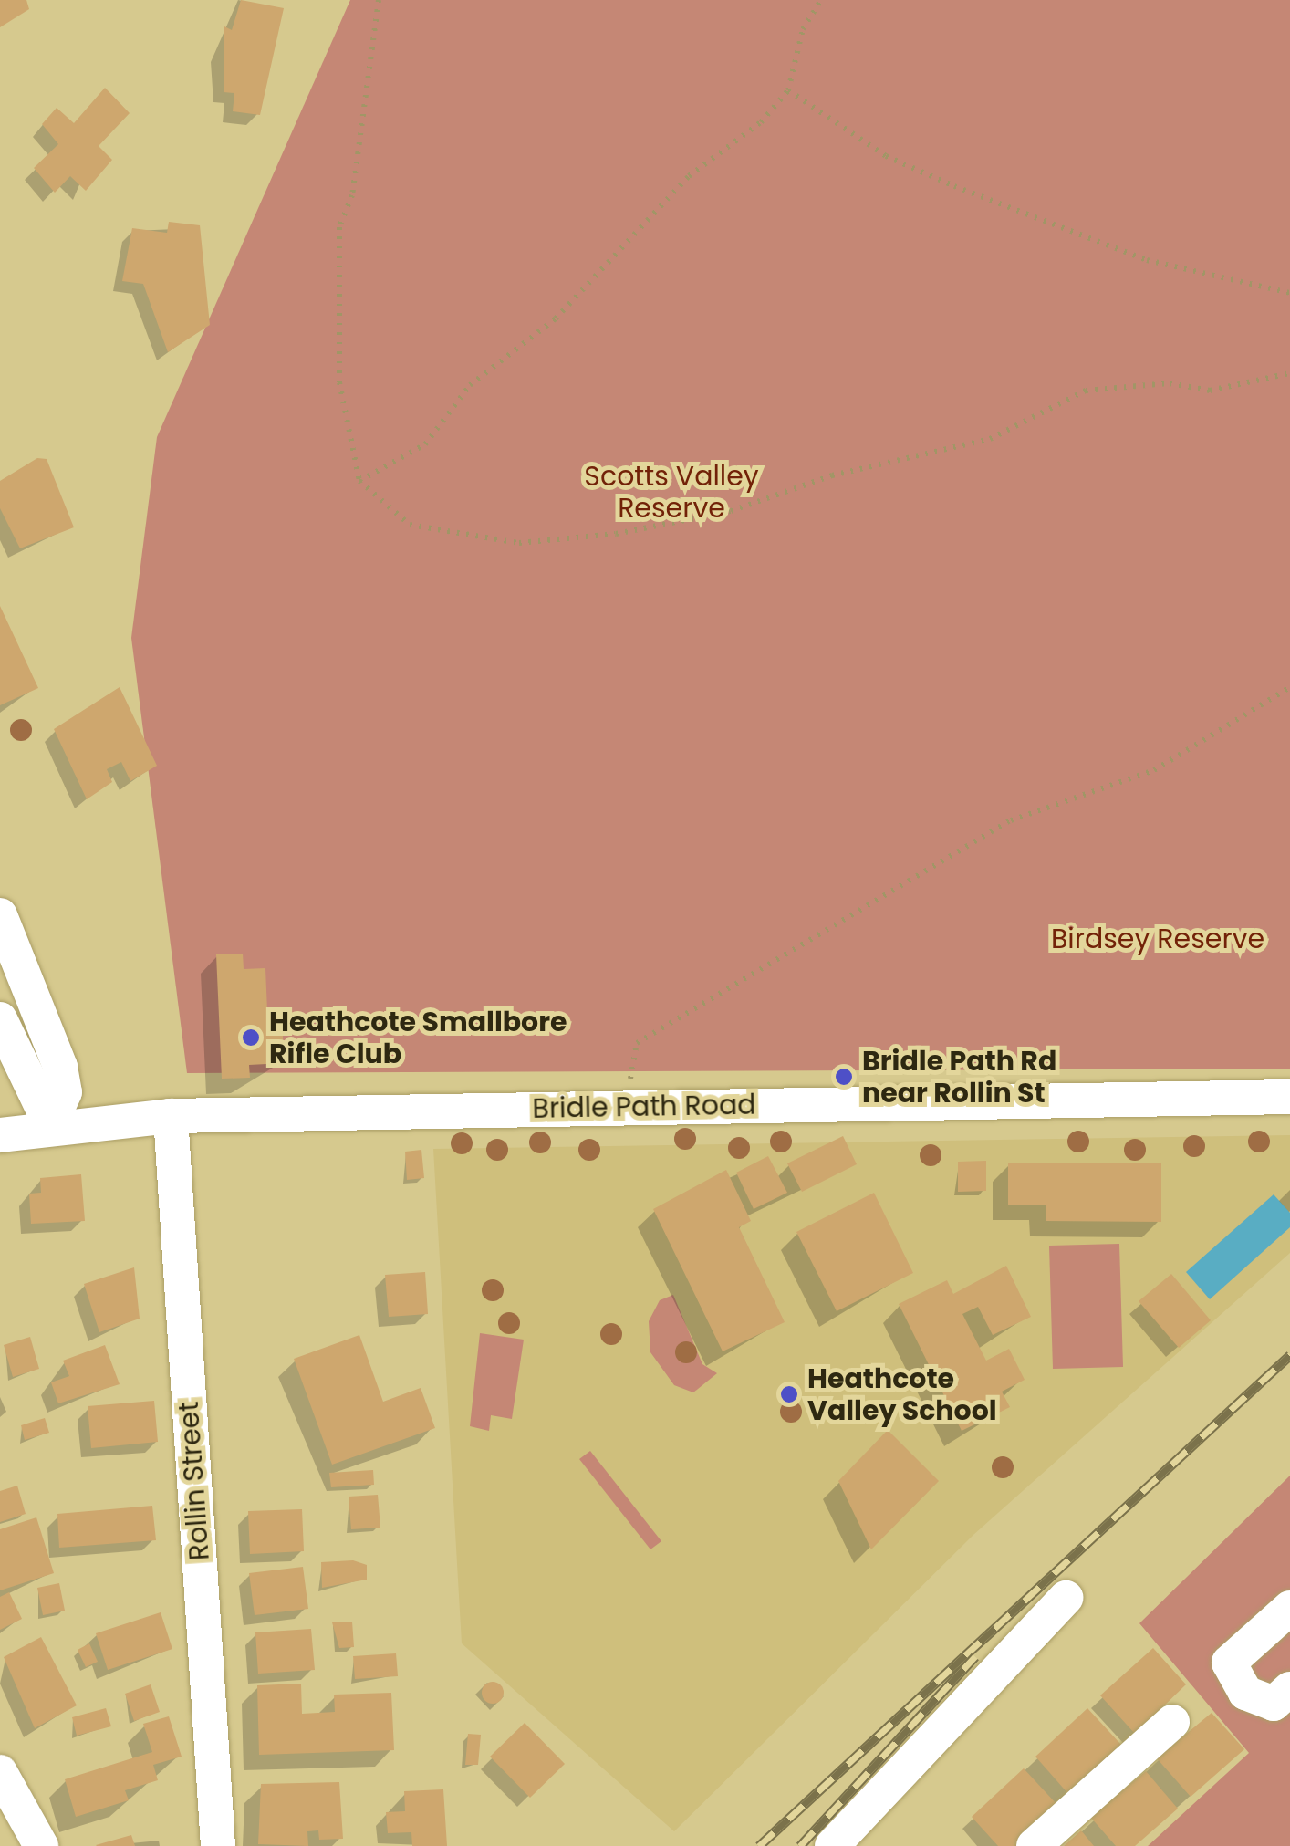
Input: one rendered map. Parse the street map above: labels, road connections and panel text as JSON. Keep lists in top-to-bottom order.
{
  "streets": {
    "street": ["Bridle Path Road", "Rollin Street"]
  },
  "crossings": [
    ["Bridle Path Road", "Rollin Street"]
  ],
  "parks": ["Scotts Valley Reserve", "Birdsey Reserve"],
  "places": ["Heathcote Smallbore Rifle Club", "Bridle Path Rd near Rollin St", "Heathcote Valley School"]
}
